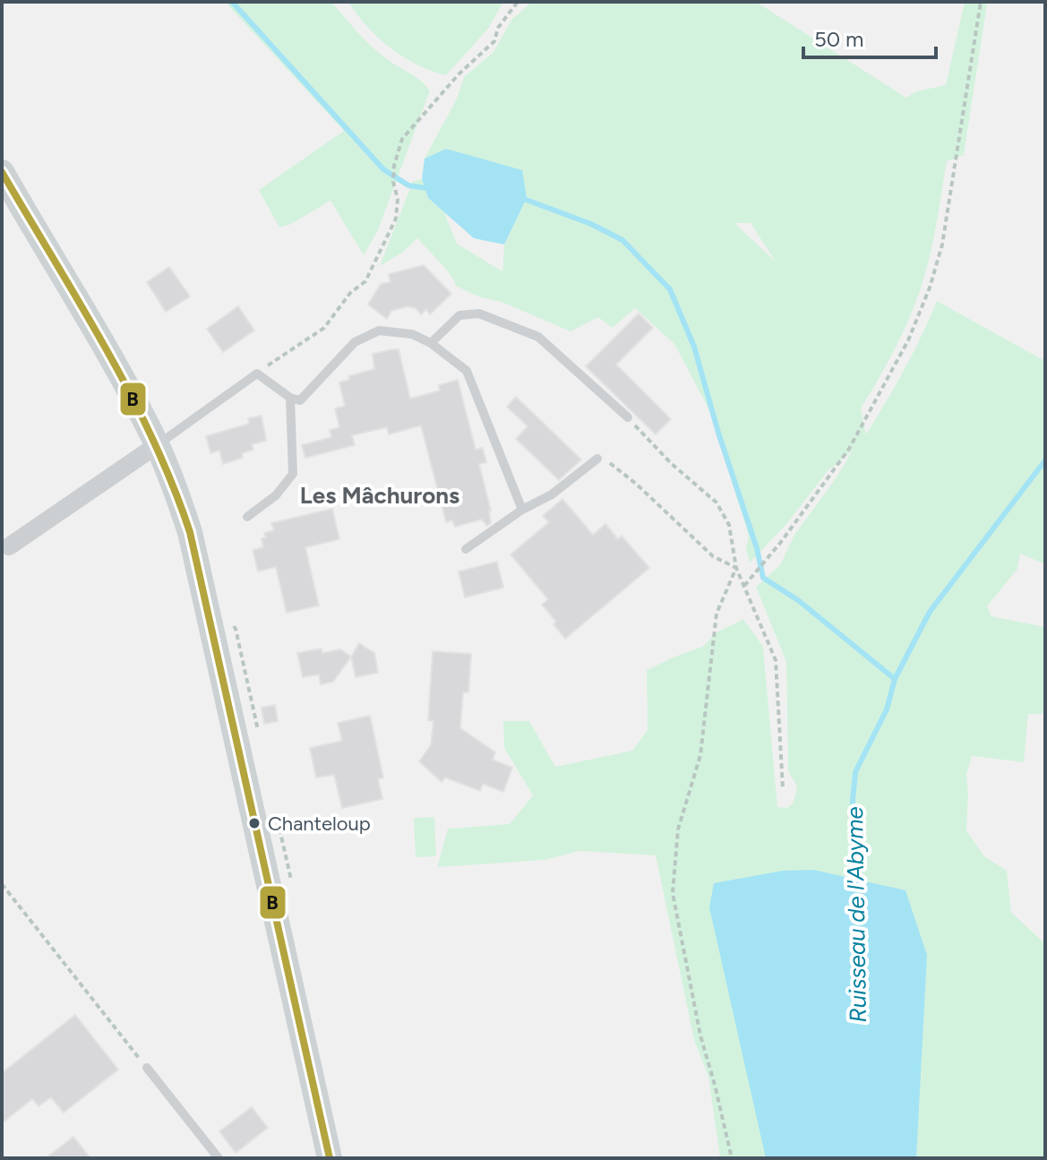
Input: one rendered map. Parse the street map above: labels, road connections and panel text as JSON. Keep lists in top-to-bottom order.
{
  "districts": ["Les Mâchurons"],
  "water": ["Ruisseau de l'Abyme"],
  "places": ["Chanteloup"],
  "lines": ["transit line B"],
  "scale_bar": "50 m"
}
